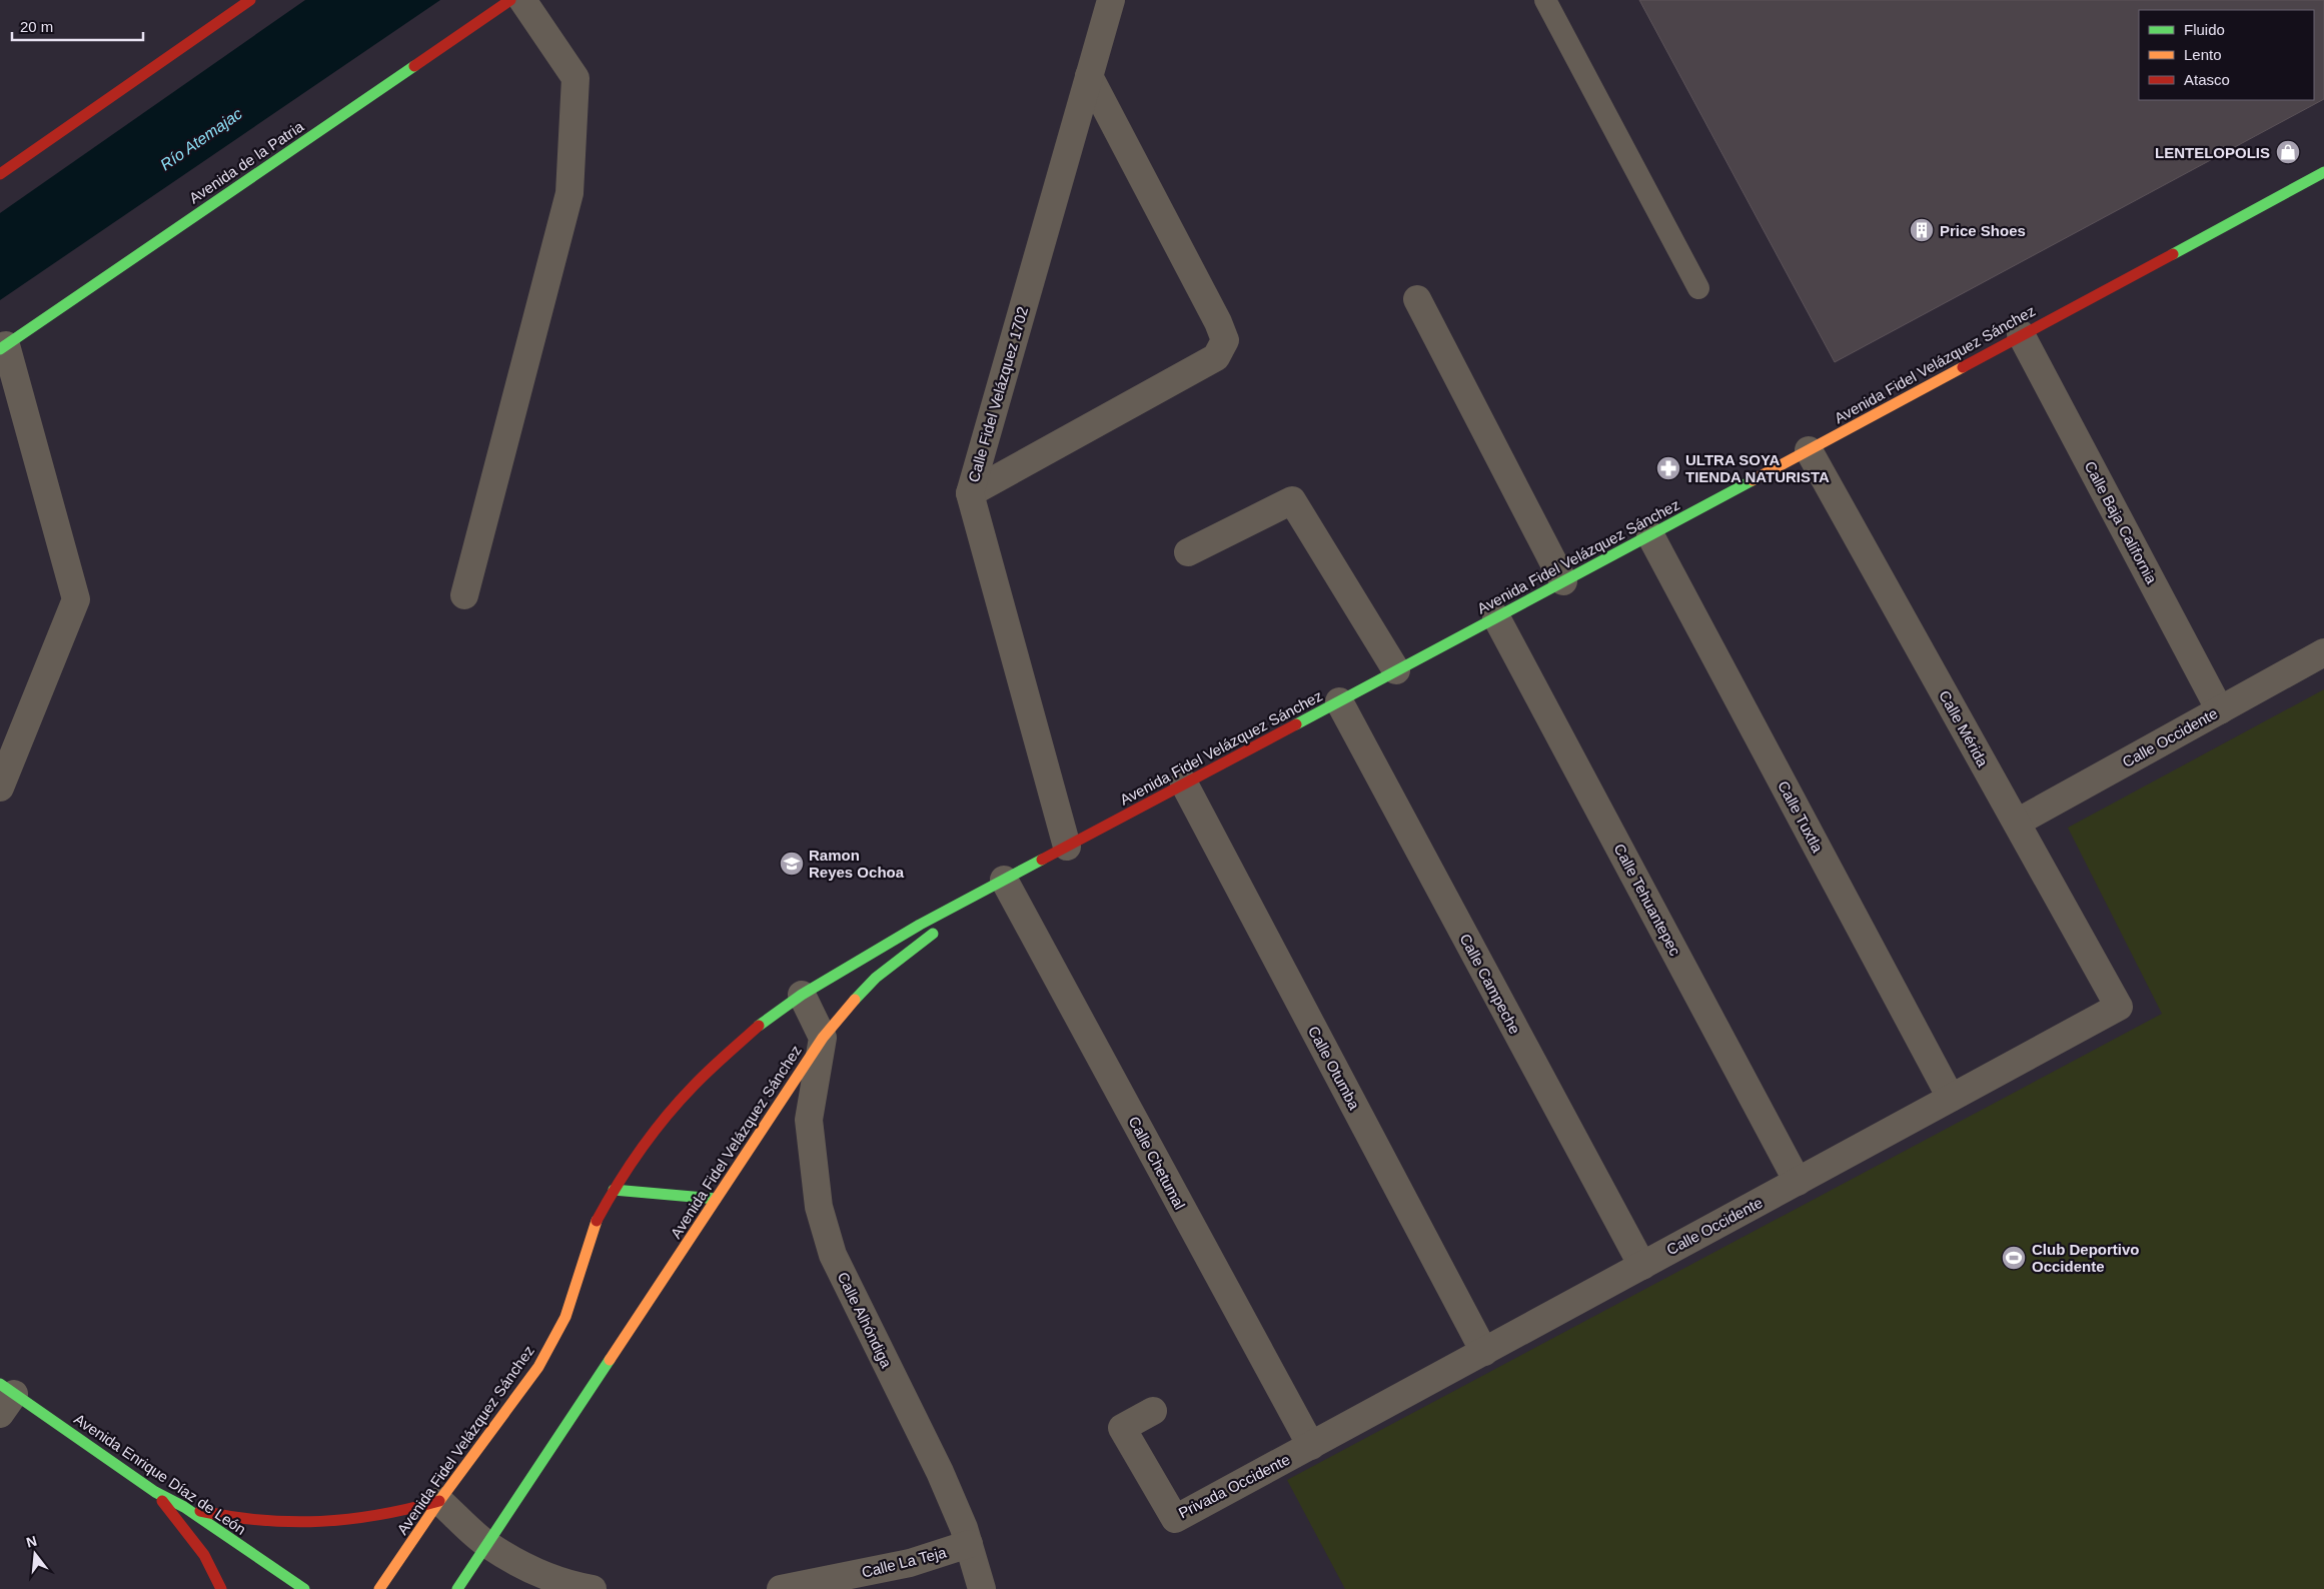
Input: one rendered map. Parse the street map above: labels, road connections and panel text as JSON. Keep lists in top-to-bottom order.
{
  "streets": {
    "main road": ["Avenida de la Patria", "Avenida Fidel Velázquez Sánchez", "Avenida Enrique Díaz de León"],
    "street": [
      "Calle Fidel Velázquez 1702",
      "Calle Baja California",
      "Calle Mérida",
      "Calle Occidente",
      "Calle Tuxtla",
      "Calle Tehuantepec",
      "Calle Campeche",
      "Calle Otumba",
      "Calle Chetumal",
      "Calle Alhóndiga",
      "Privada Occidente",
      "Calle La Teja"
    ]
  },
  "crossings": [
    ["Avenida Fidel Velázquez Sánchez", "Calle Fidel Velázquez 1702"],
    ["Avenida Fidel Velázquez Sánchez", "Calle Baja California"],
    ["Avenida Fidel Velázquez Sánchez", "Calle Mérida"],
    ["Avenida Fidel Velázquez Sánchez", "Calle Tuxtla"],
    ["Avenida Fidel Velázquez Sánchez", "Calle Tehuantepec"],
    ["Avenida Fidel Velázquez Sánchez", "Calle Campeche"],
    ["Avenida Fidel Velázquez Sánchez", "Calle Otumba"],
    ["Avenida Fidel Velázquez Sánchez", "Calle Chetumal"],
    ["Avenida Fidel Velázquez Sánchez", "Calle Alhóndiga"],
    ["Calle Baja California", "Calle Occidente"],
    ["Calle Mérida", "Calle Occidente"],
    ["Calle Occidente", "Calle Tuxtla"],
    ["Calle Occidente", "Calle Tehuantepec"],
    ["Calle Occidente", "Calle Campeche"],
    ["Calle Occidente", "Calle Otumba"],
    ["Calle Occidente", "Calle Chetumal"],
    ["Calle Occidente", "Privada Occidente"],
    ["Calle Chetumal", "Privada Occidente"],
    ["Calle Alhóndiga", "Calle La Teja"]
  ],
  "water": ["Río Atemajac"],
  "places": {
    "shop": ["LENTELOPOLIS"],
    "building": ["Price Shoes"],
    "pharmacy": ["ULTRA SOYA TIENDA NATURISTA"],
    "school or university": ["Ramon Reyes Ochoa"],
    "sports": ["Club Deportivo Occidente"]
  },
  "legend": ["Fluido", "Lento", "Atasco"],
  "scale_bar": "20 m",
  "north": "top"
}
